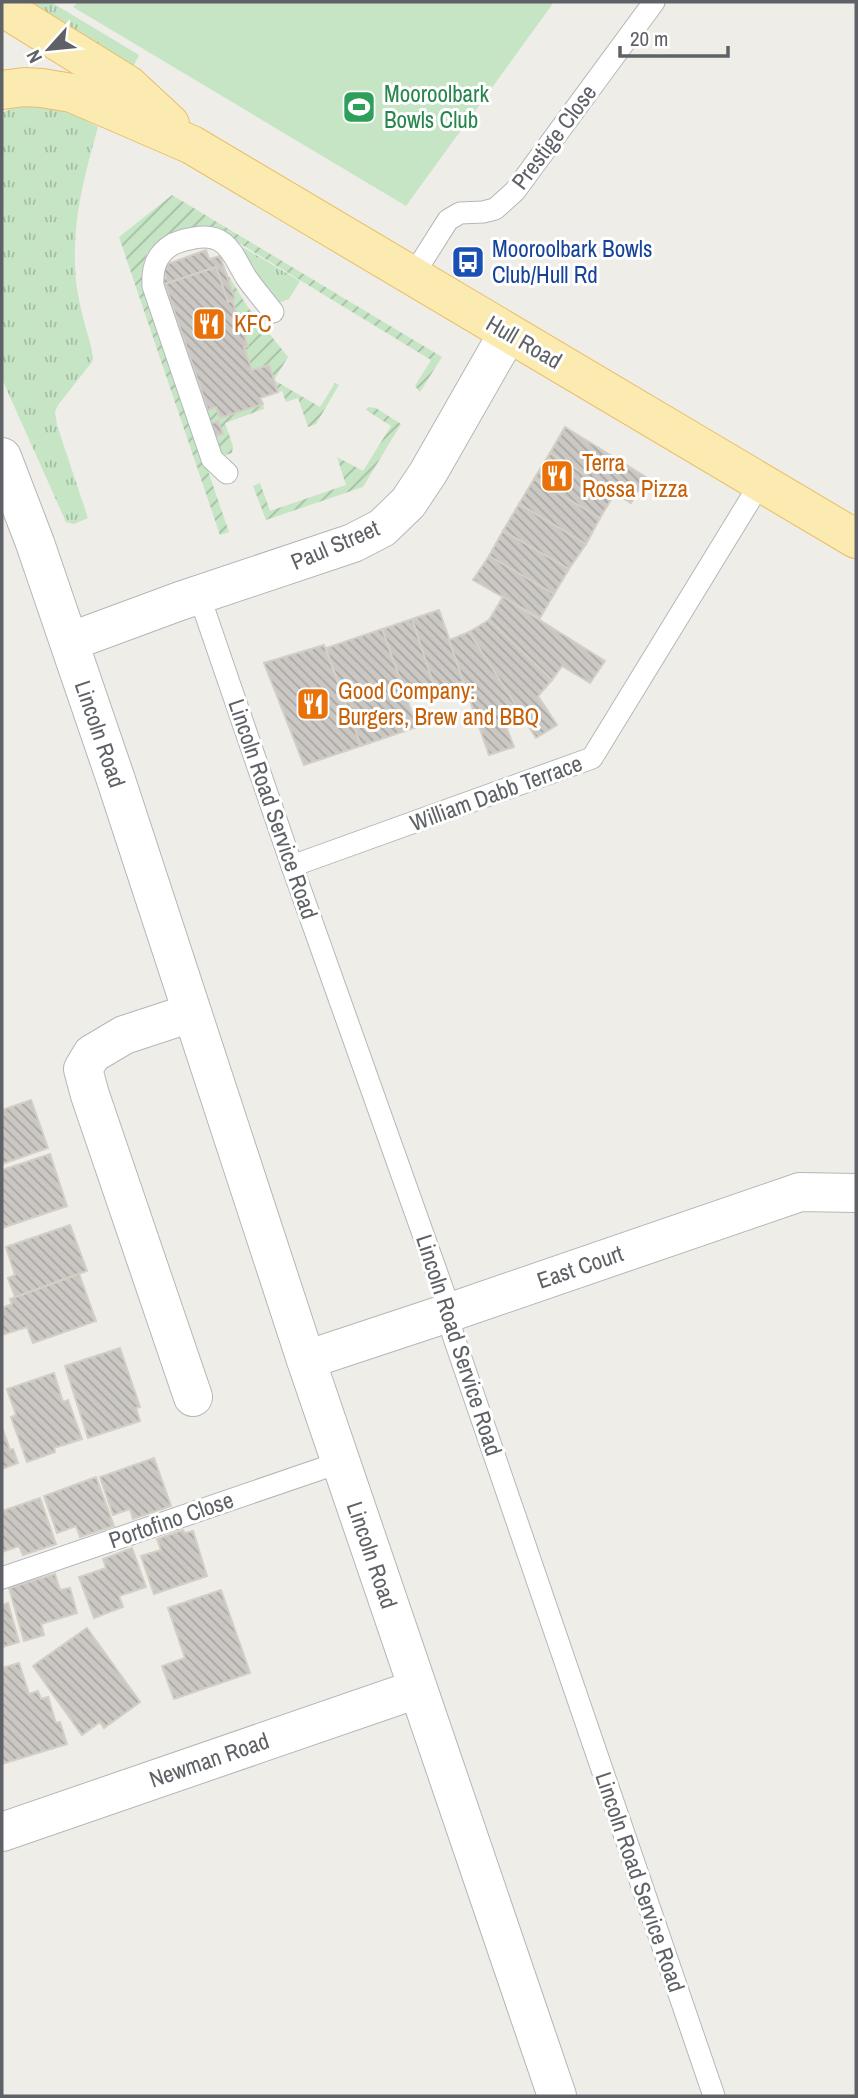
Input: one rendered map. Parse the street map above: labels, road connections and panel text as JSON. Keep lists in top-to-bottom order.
{
  "streets": {
    "main road": ["Hull Road"],
    "street": [
      "Paul Street",
      "Lincoln Road",
      "East Court",
      "Newman Road"
    ],
    "lane": [
      "Prestige Close",
      "William Dabb Terrace",
      "Lincoln Road Service Road",
      "Portofino Close"
    ]
  },
  "crossings": [
    ["Prestige Close", "Hull Road"],
    ["Hull Road", "Paul Street"],
    ["Hull Road", "William Dabb Terrace"],
    ["Paul Street", "Lincoln Road"],
    ["Paul Street", "Lincoln Road Service Road"],
    ["Lincoln Road", "East Court"],
    ["Lincoln Road", "Portofino Close"],
    ["Lincoln Road", "Newman Road"],
    ["William Dabb Terrace", "Lincoln Road Service Road"],
    ["Lincoln Road Service Road", "East Court"]
  ],
  "places": {
    "sports": ["Mooroolbark Bowls Club"],
    "bus stop": ["Mooroolbark Bowls Club/Hull Rd"],
    "restaurant": ["KFC", "Terra Rossa Pizza", "Good Company: Burgers, Brew and BBQ"]
  },
  "scale_bar": "20 m",
  "north": "bottom left"
}
